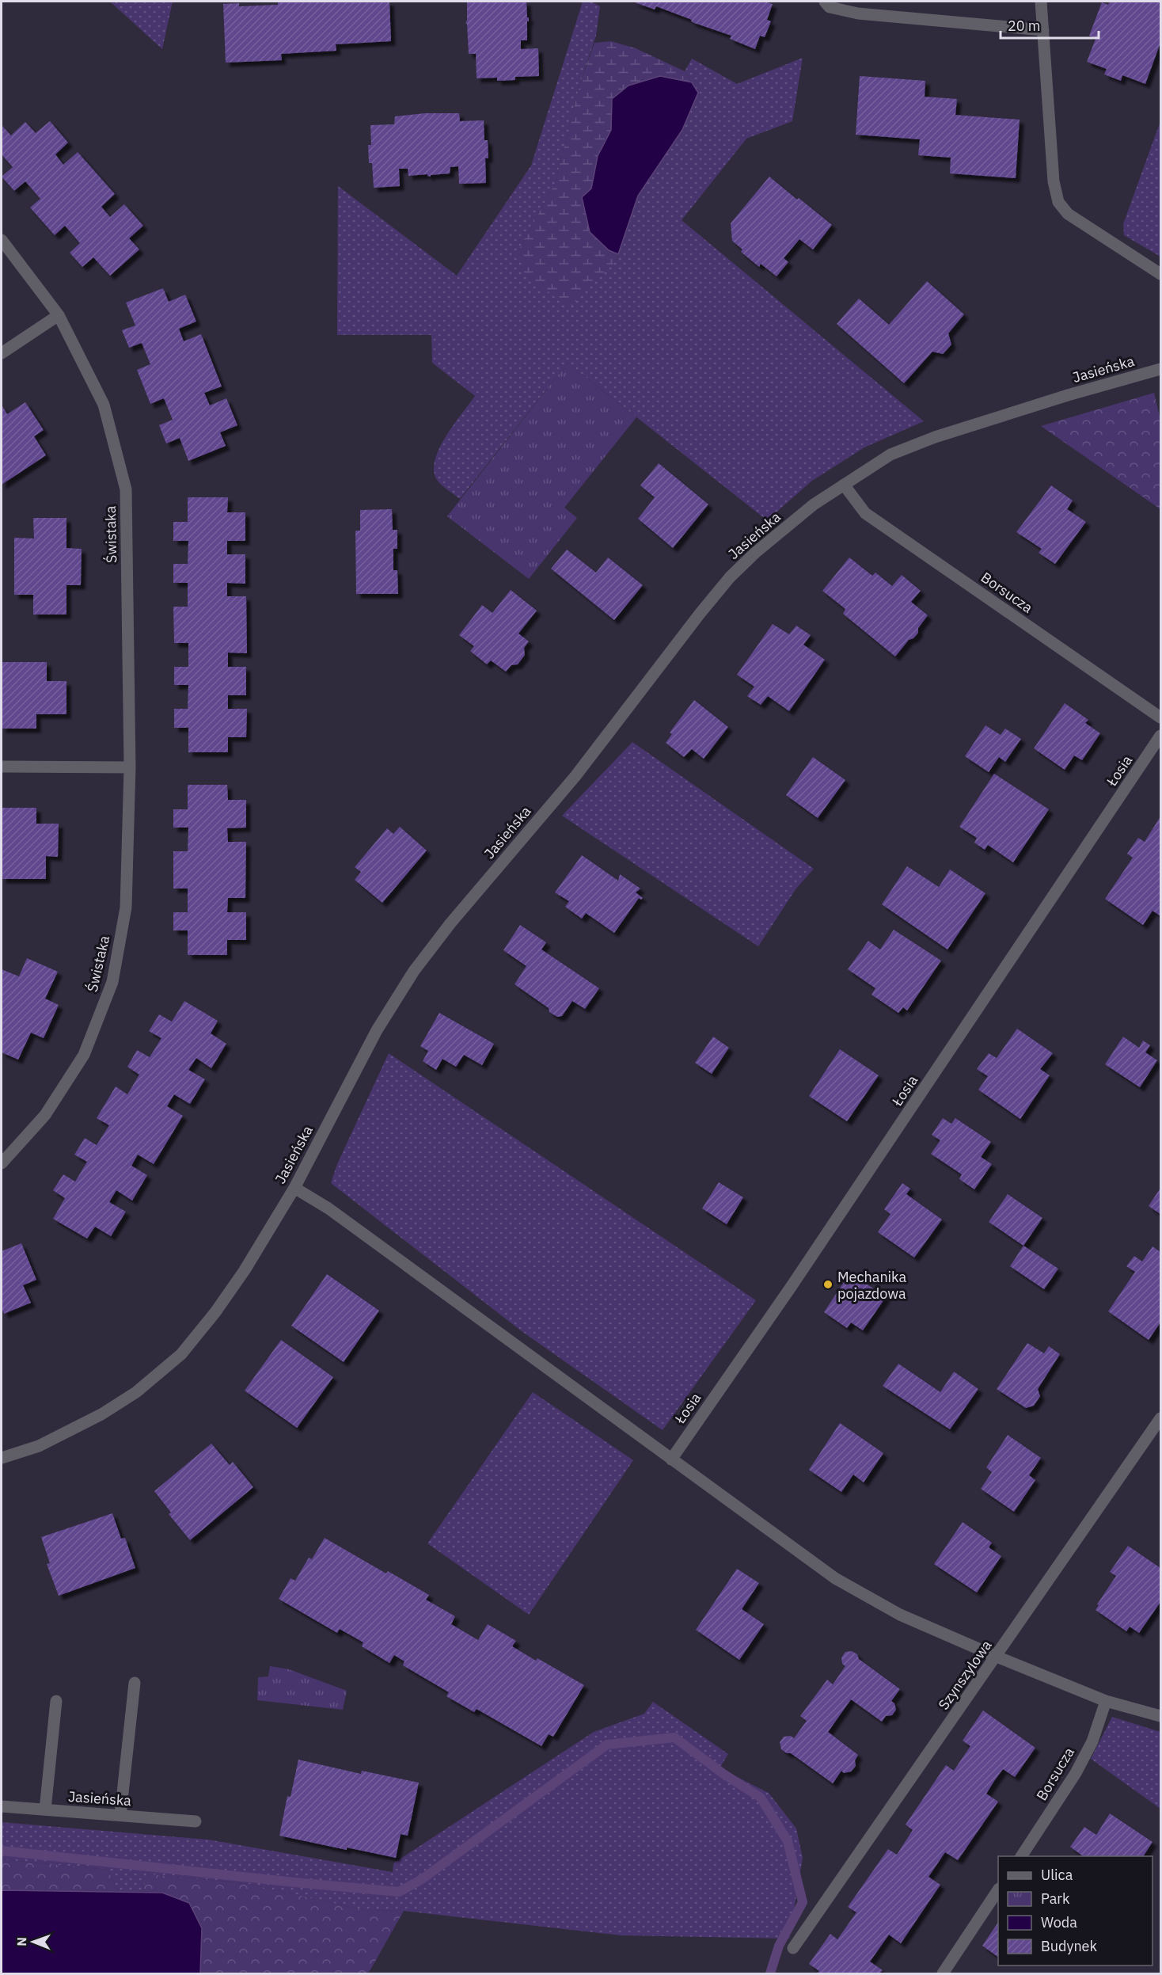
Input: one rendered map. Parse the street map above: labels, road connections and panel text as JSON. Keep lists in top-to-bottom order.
{
  "streets": {
    "street": [
      "Jasieńska",
      "Świstaka",
      "Borsucza",
      "Łosia",
      "Szynszylowa"
    ]
  },
  "crossings": [
    ["Jasieńska", "Borsucza"]
  ],
  "places": ["Mechanika pojazdowa"],
  "legend": [
    "Ulica",
    "Park",
    "Woda",
    "Budynek"
  ],
  "scale_bar": "20 m",
  "north": "left"
}
